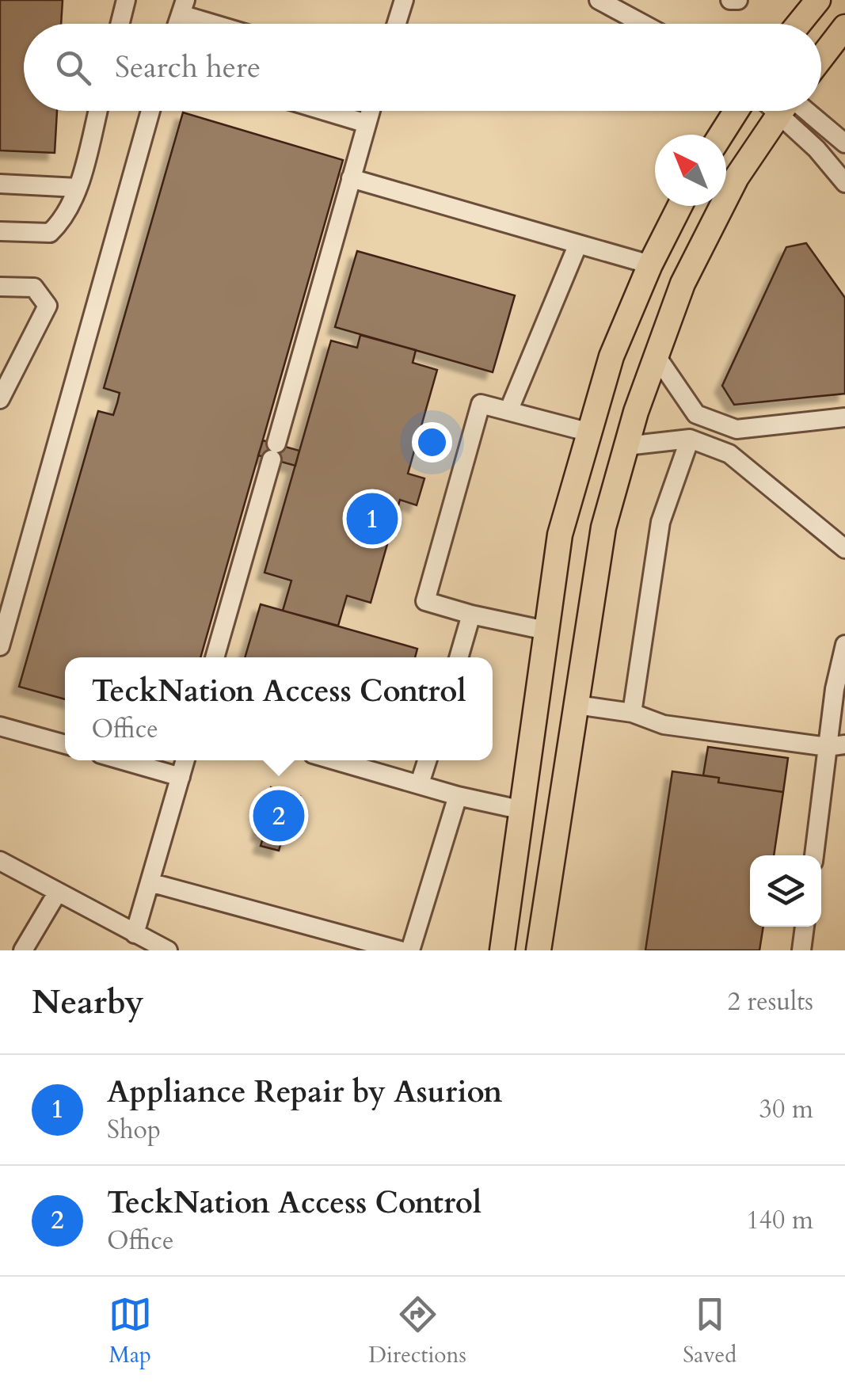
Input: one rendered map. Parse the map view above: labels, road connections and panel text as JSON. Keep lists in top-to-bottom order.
{
  "north": "top left",
  "page": {
    "search": "Search here",
    "pins": ["1", "2"],
    "popup": ["TeckNation Access Control", "Office"],
    "heading": ["Nearby", "2 results"],
    "list": [
      {
        "mark": "1",
        "name": "Appliance Repair by Asurion",
        "note": "Shop",
        "value": "30 m"
      },
      {
        "mark": "2",
        "name": "TeckNation Access Control",
        "note": "Office",
        "value": "140 m"
      }
    ],
    "nav": ["Map", "Directions", "Saved"]
  }
}
